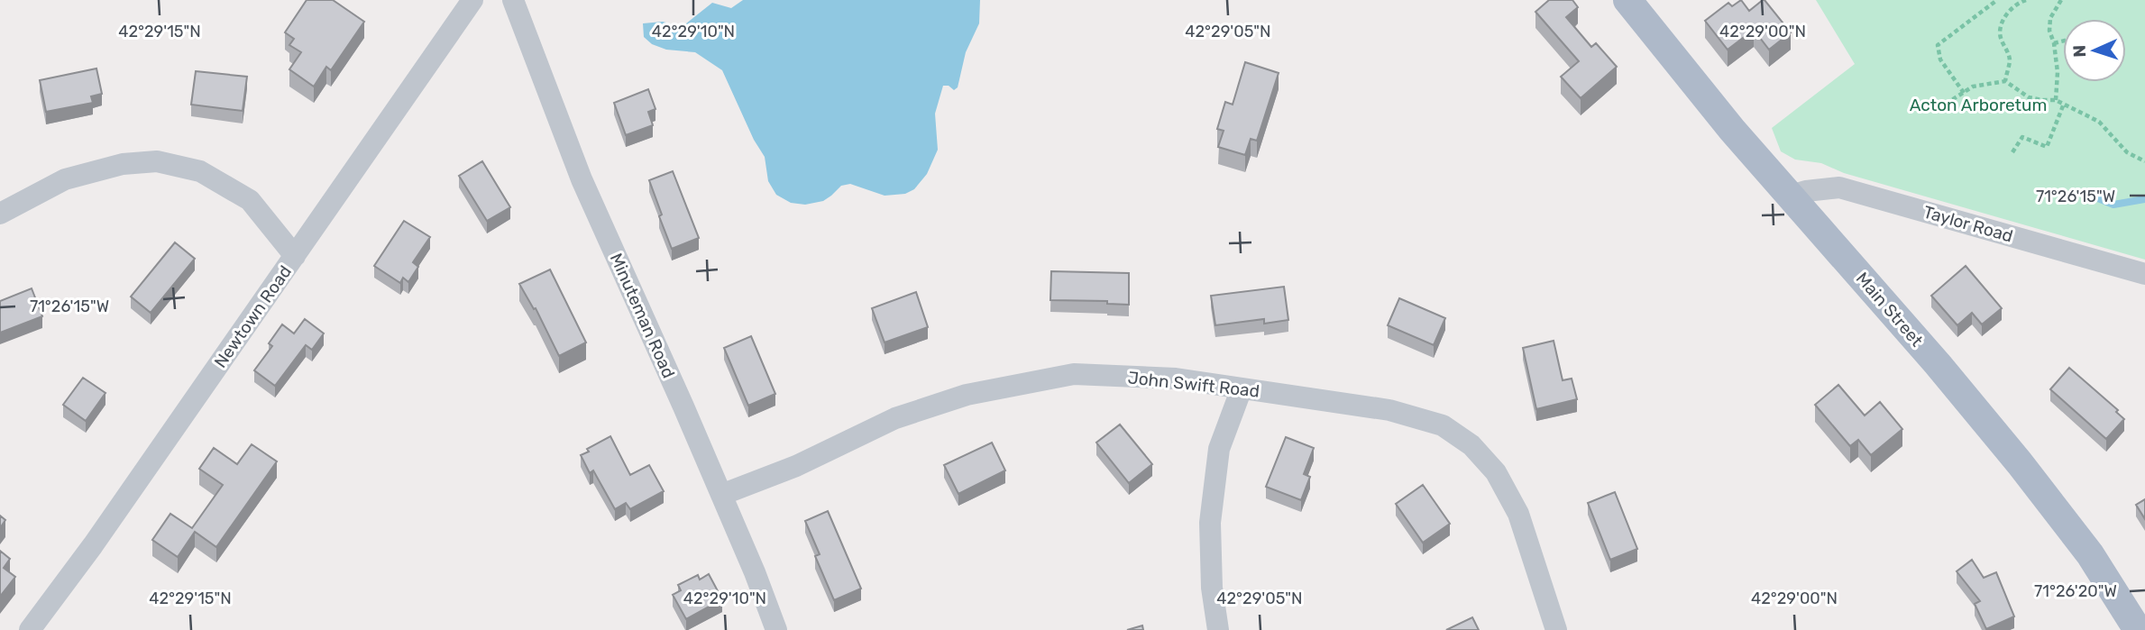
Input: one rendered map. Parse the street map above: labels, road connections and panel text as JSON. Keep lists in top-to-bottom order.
{
  "streets": {
    "main road": ["Main Street"],
    "street": [
      "Taylor Road",
      "Minuteman Road",
      "Newtown Road",
      "John Swift Road"
    ]
  },
  "crossings": [
    ["Taylor Road", "Main Street"],
    ["Minuteman Road", "John Swift Road"]
  ],
  "parks": ["Acton Arboretum"],
  "north": "left",
  "coordinates": [
    "42°29'15\"N",
    "42°29'10\"N",
    "42°29'05\"N",
    "42°29'00\"N",
    "71°26'15\"W",
    "71°26'20\"W"
  ]
}
